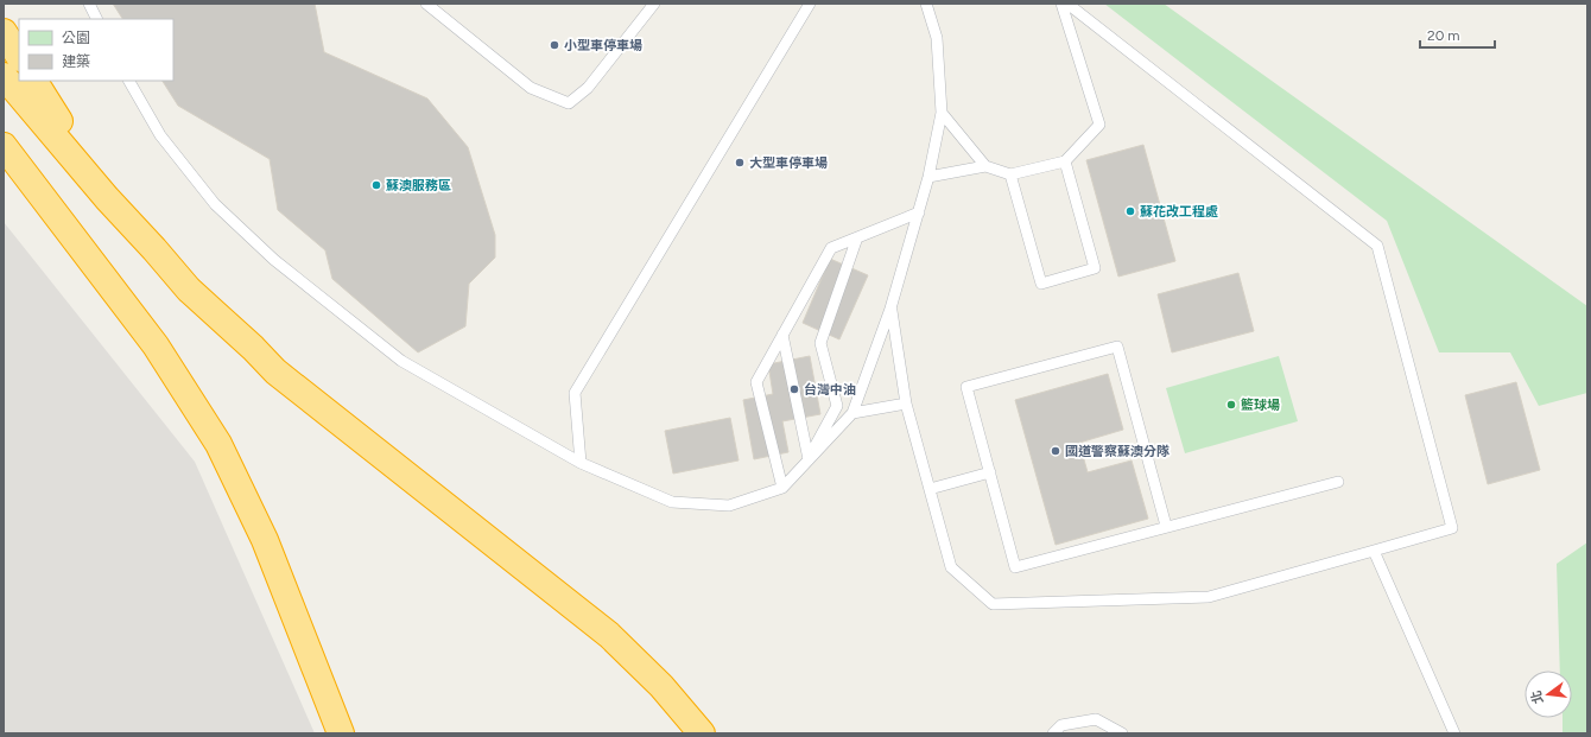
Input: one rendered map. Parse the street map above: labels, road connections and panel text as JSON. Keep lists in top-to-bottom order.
{
  "places": [
    "小型車停車場",
    "大型車停車場",
    "蘇澳服務區",
    "蘇花改工程處",
    "台灣中油",
    "籃球場",
    "國道警察蘇澳分隊"
  ],
  "legend": ["公園", "建築"],
  "scale_bar": "20 m",
  "north": "left"
}
